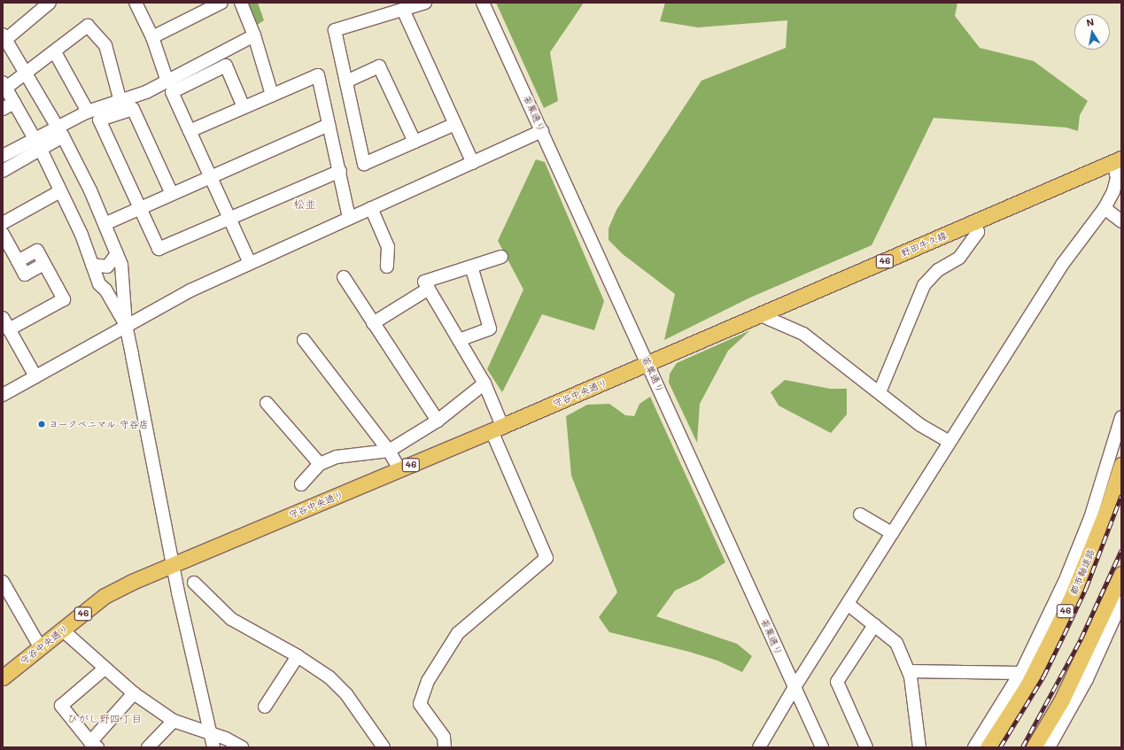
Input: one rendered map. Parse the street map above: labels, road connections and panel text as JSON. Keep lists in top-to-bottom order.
{
  "streets": {
    "main road": [
      "野田牛久線",
      "46",
      "守谷中央通り",
      "都市軸道路"
    ],
    "street": ["若葉通り"]
  },
  "crossings": [
    ["若葉通り", "野田牛久線"],
    ["若葉通り", "守谷中央通り"],
    ["野田牛久線", "守谷中央通り"]
  ],
  "districts": ["松並", "ひがし野四丁目"],
  "places": ["ヨークベニマル 守谷店"],
  "north": "top"
}
